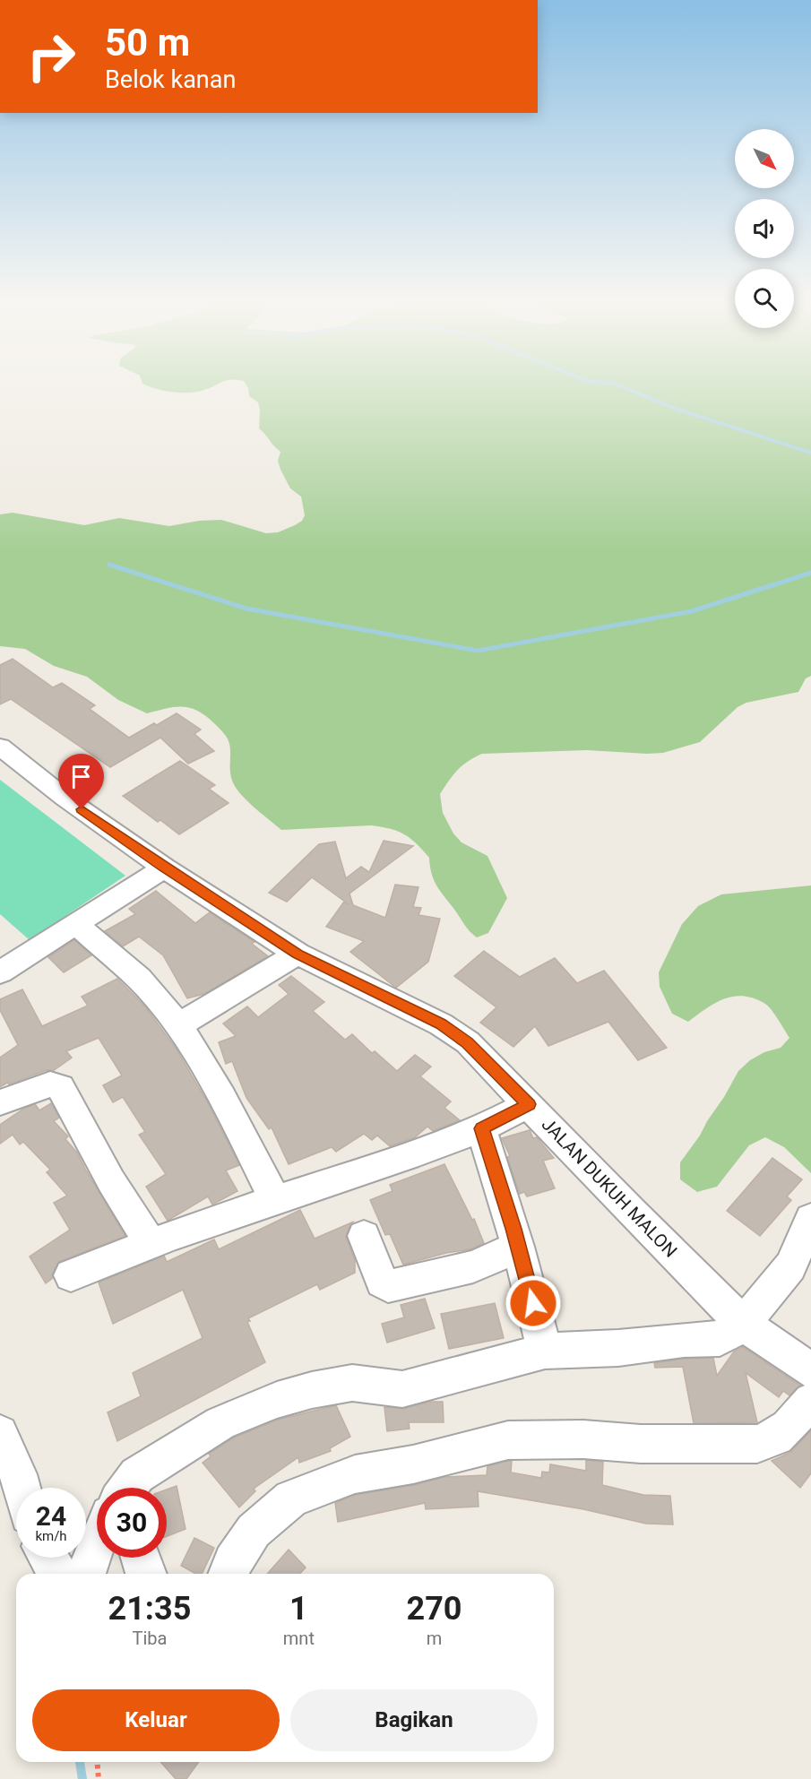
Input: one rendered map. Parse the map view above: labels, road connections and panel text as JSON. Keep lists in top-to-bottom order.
{
  "streets": {
    "street": ["JALAN DUKUH MALON"]
  },
  "north": "bottom right",
  "page": {
    "turn": ["50 m", "Belok kanan"],
    "speed": "24 km/h",
    "limit": "30",
    "eta": [
      "21:35",
      "Tiba",
      "1",
      "mnt",
      "270",
      "m"
    ],
    "buttons": ["Keluar", "Bagikan"]
  }
}
